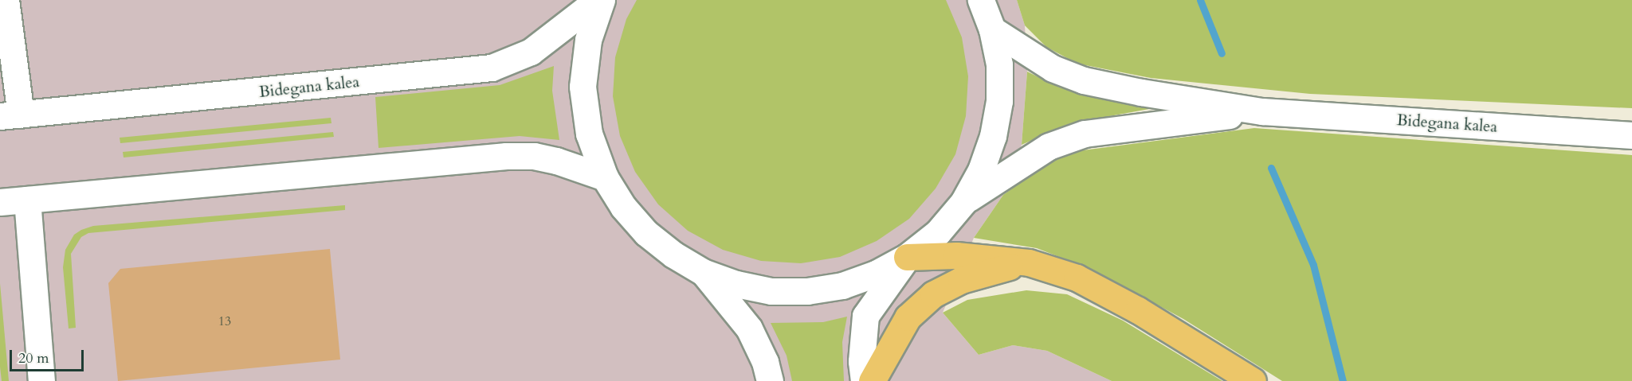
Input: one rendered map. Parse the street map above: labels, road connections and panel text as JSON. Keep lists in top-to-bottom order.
{
  "streets": {
    "street": ["Bidegana kalea"]
  },
  "house_numbers": ["13"],
  "scale_bar": "20 m"
}
